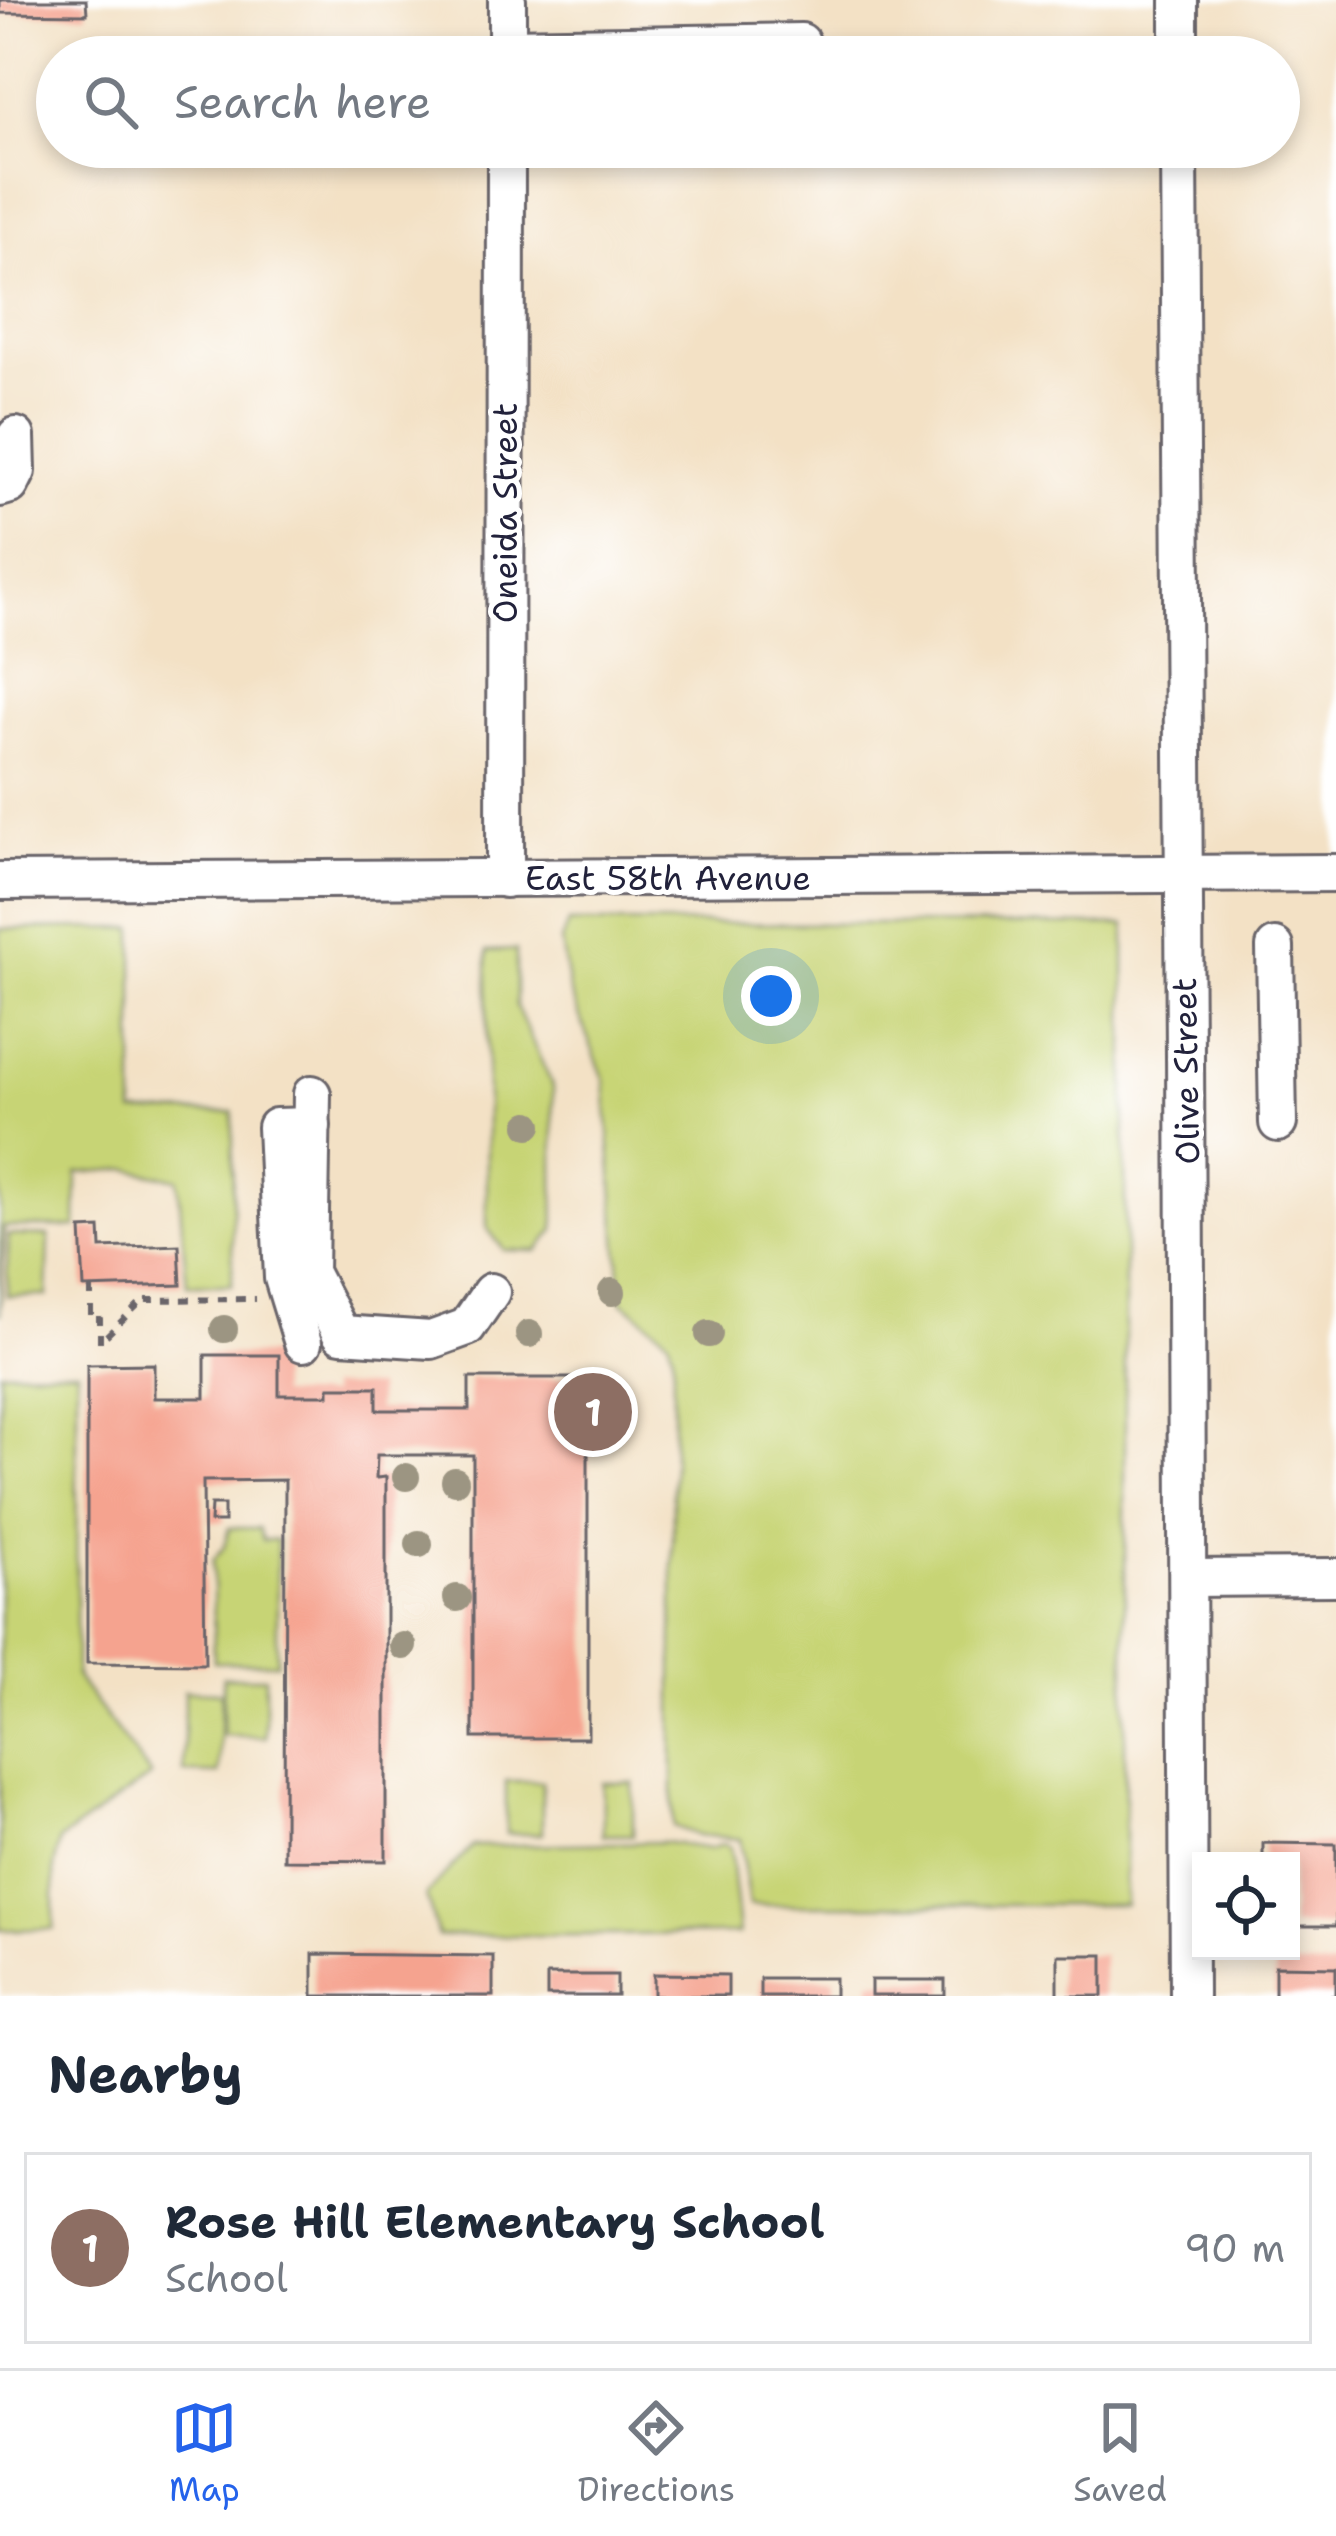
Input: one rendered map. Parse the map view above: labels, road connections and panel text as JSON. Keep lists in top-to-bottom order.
{
  "streets": {
    "street": ["Oneida Street", "East 58th Avenue", "Olive Street"]
  },
  "crossings": [
    ["Oneida Street", "East 58th Avenue"],
    ["East 58th Avenue", "Olive Street"]
  ],
  "page": {
    "search": "Search here",
    "pins": "1",
    "heading": "Nearby",
    "list": [
      {
        "mark": "1",
        "name": "Rose Hill Elementary School",
        "note": "School",
        "value": "90 m"
      }
    ],
    "nav": ["Map", "Directions", "Saved"]
  }
}
